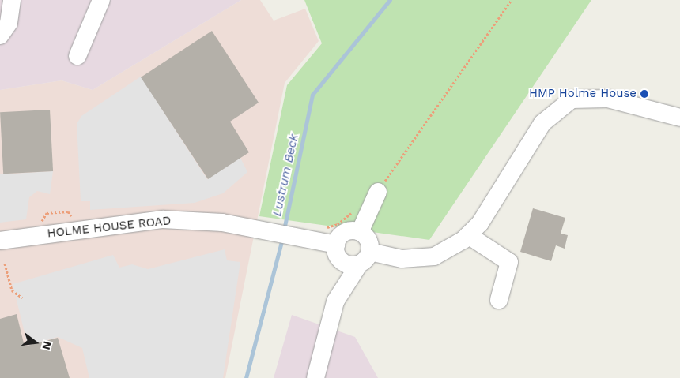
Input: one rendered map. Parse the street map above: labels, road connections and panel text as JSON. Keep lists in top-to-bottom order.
{
  "streets": {
    "street": ["HOLME HOUSE ROAD"]
  },
  "water": ["Lustrum Beck"],
  "places": ["HMP Holme House"],
  "north": "right"
}
